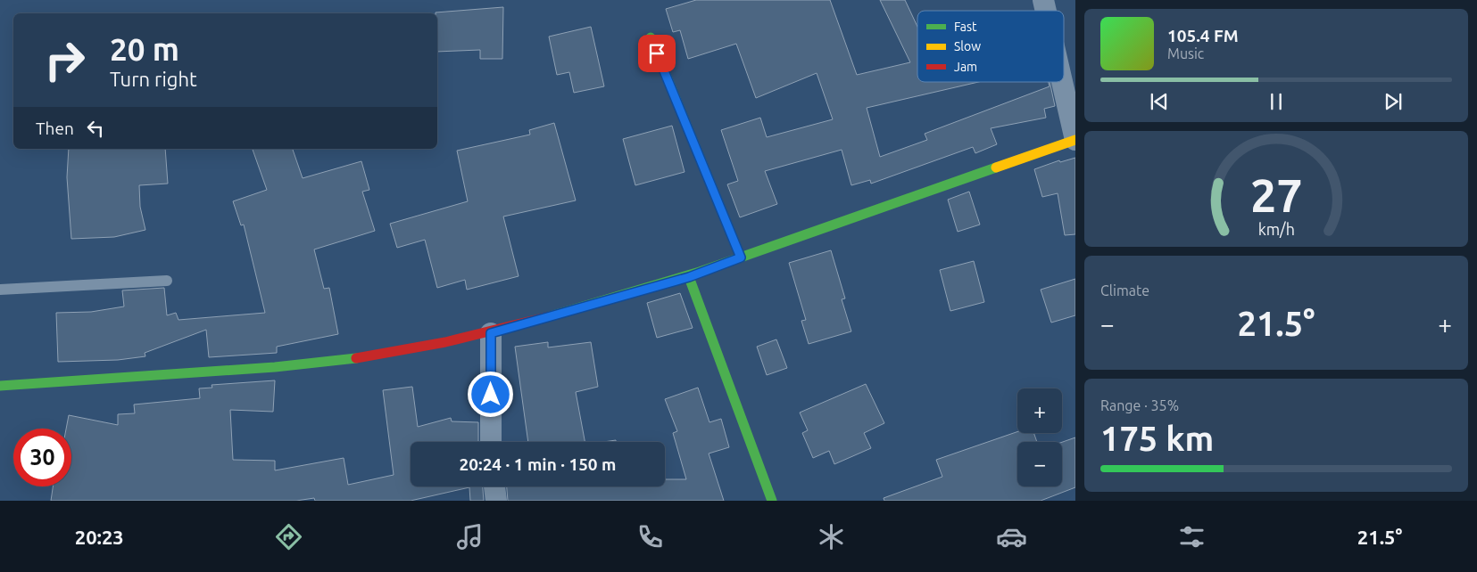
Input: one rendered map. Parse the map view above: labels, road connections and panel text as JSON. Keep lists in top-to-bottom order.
{
  "legend": ["Fast", "Slow", "Jam"],
  "page": {
    "turn": ["20 m", "Turn right"],
    "song": ["105.4 FM", "Music"],
    "then": "Then",
    "tile": [
      "Climate",
      ["Range · 35%", "175 km"]
    ],
    "heat": ["−", "21.5°", "+"],
    "map_buttons": ["+", "−"],
    "limit": "30",
    "trip": "20:24 · 1 min · 150 m",
    "tabs": ["20:23", "21.5°"],
    "gauge": ["27", "km/h"]
  }
}
